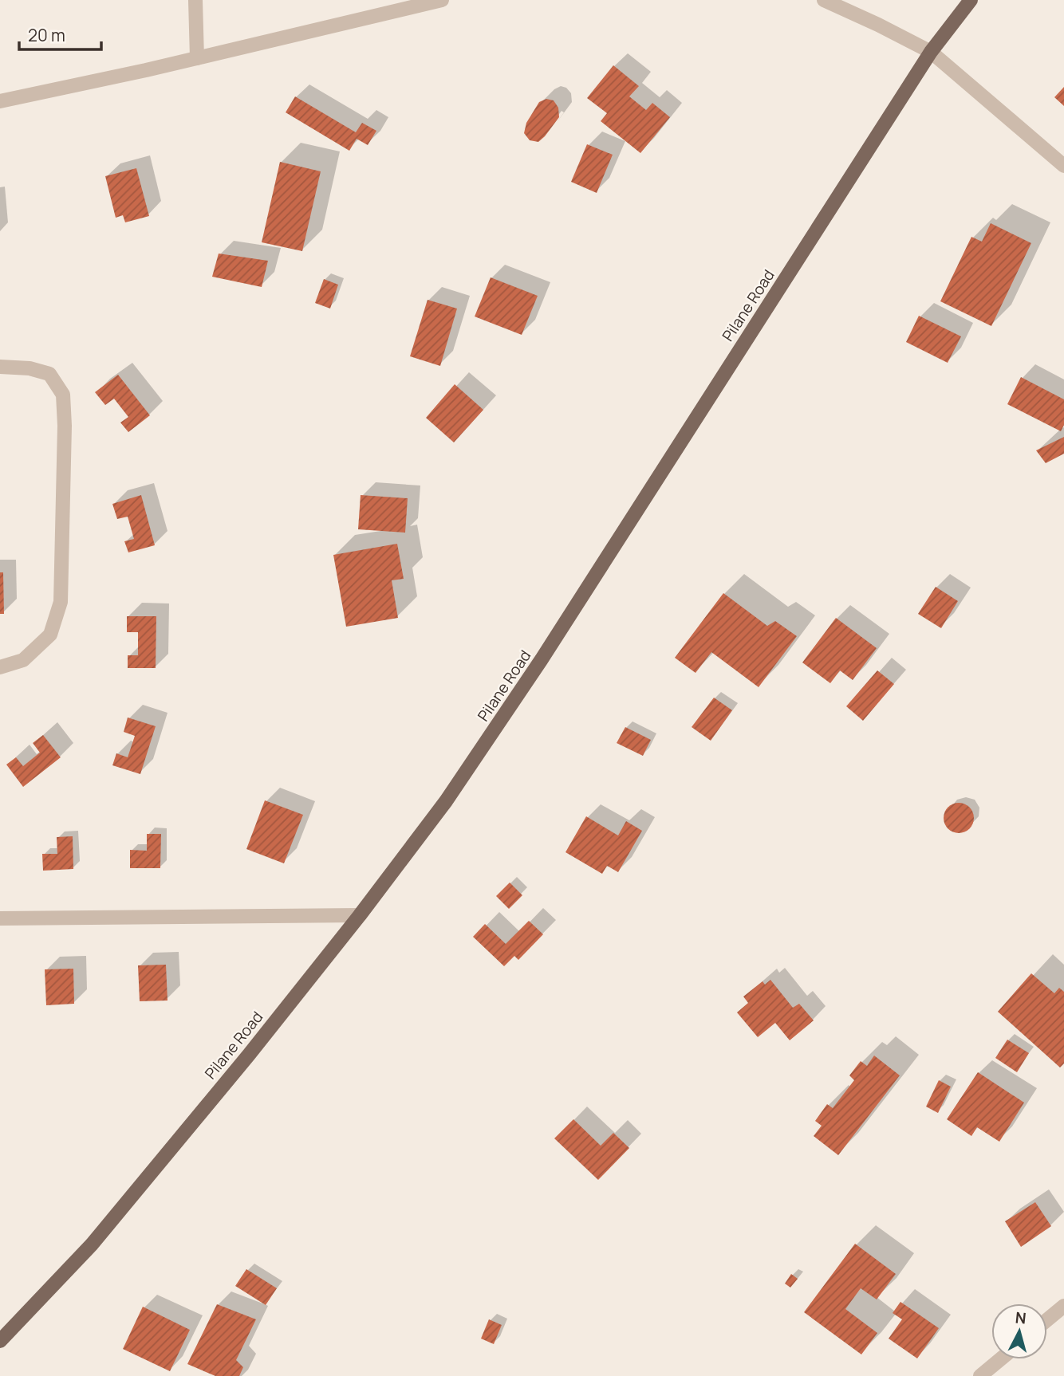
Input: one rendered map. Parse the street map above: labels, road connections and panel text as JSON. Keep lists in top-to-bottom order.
{
  "streets": {
    "main road": ["Pilane Road"]
  },
  "scale_bar": "20 m",
  "north": "top"
}
